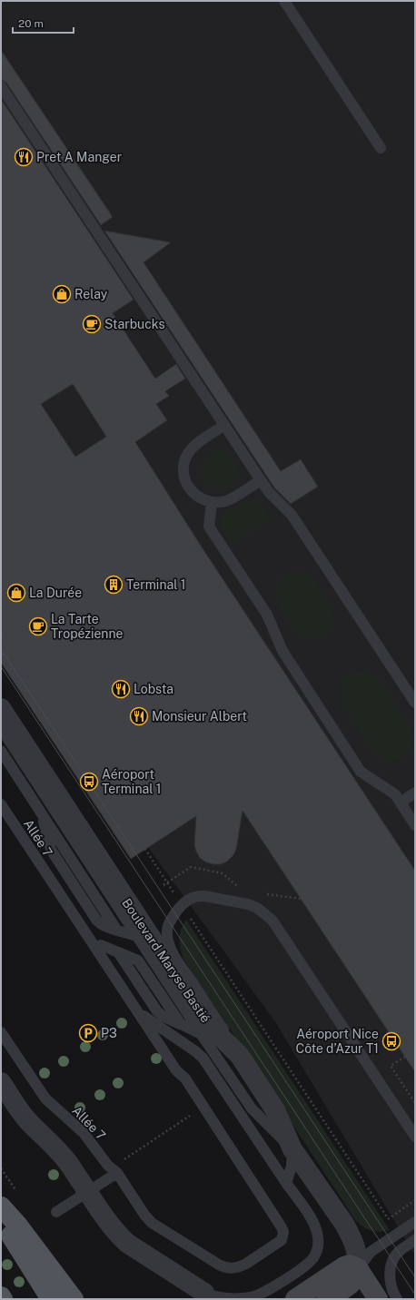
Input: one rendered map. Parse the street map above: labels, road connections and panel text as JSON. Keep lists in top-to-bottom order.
{
  "streets": {
    "street": ["Boulevard Maryse Bastié"],
    "lane": ["Allée 7"]
  },
  "places": {
    "restaurant": ["Pret A Manger", "Lobsta", "Monsieur Albert"],
    "shop": ["Relay", "La Durée"],
    "cafe": ["Starbucks", "La Tarte Tropézienne"],
    "building": ["Terminal 1"],
    "bus stop": ["Aéroport Terminal 1", "Aéroport Nice Côte d’Azur T1"],
    "parking": ["P3"]
  },
  "scale_bar": "20 m"
}
